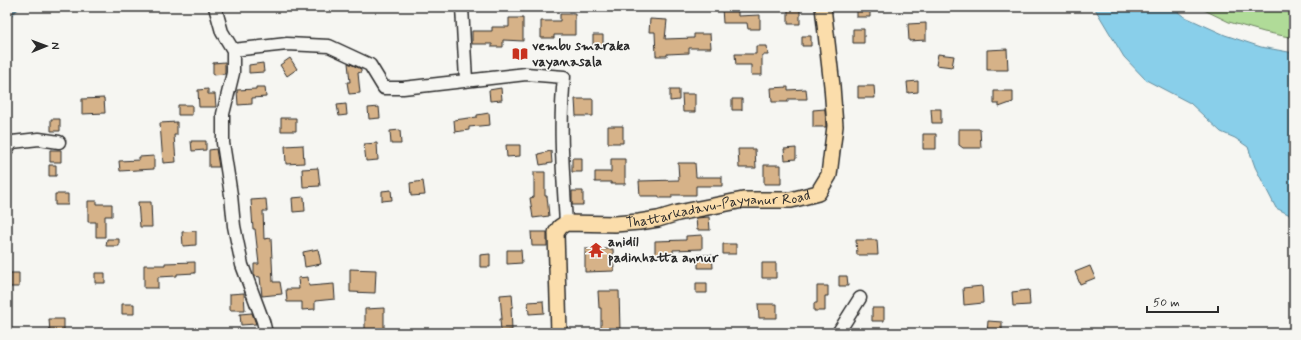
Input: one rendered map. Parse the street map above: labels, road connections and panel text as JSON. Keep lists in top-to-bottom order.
{
  "streets": {
    "main road": ["Thattarkadavu-Payyanur Road"]
  },
  "places": {
    "library": ["vembu smaraka vayanasala"],
    "temple": ["anidil padinhatta annur"]
  },
  "scale_bar": "50 m",
  "north": "right"
}
